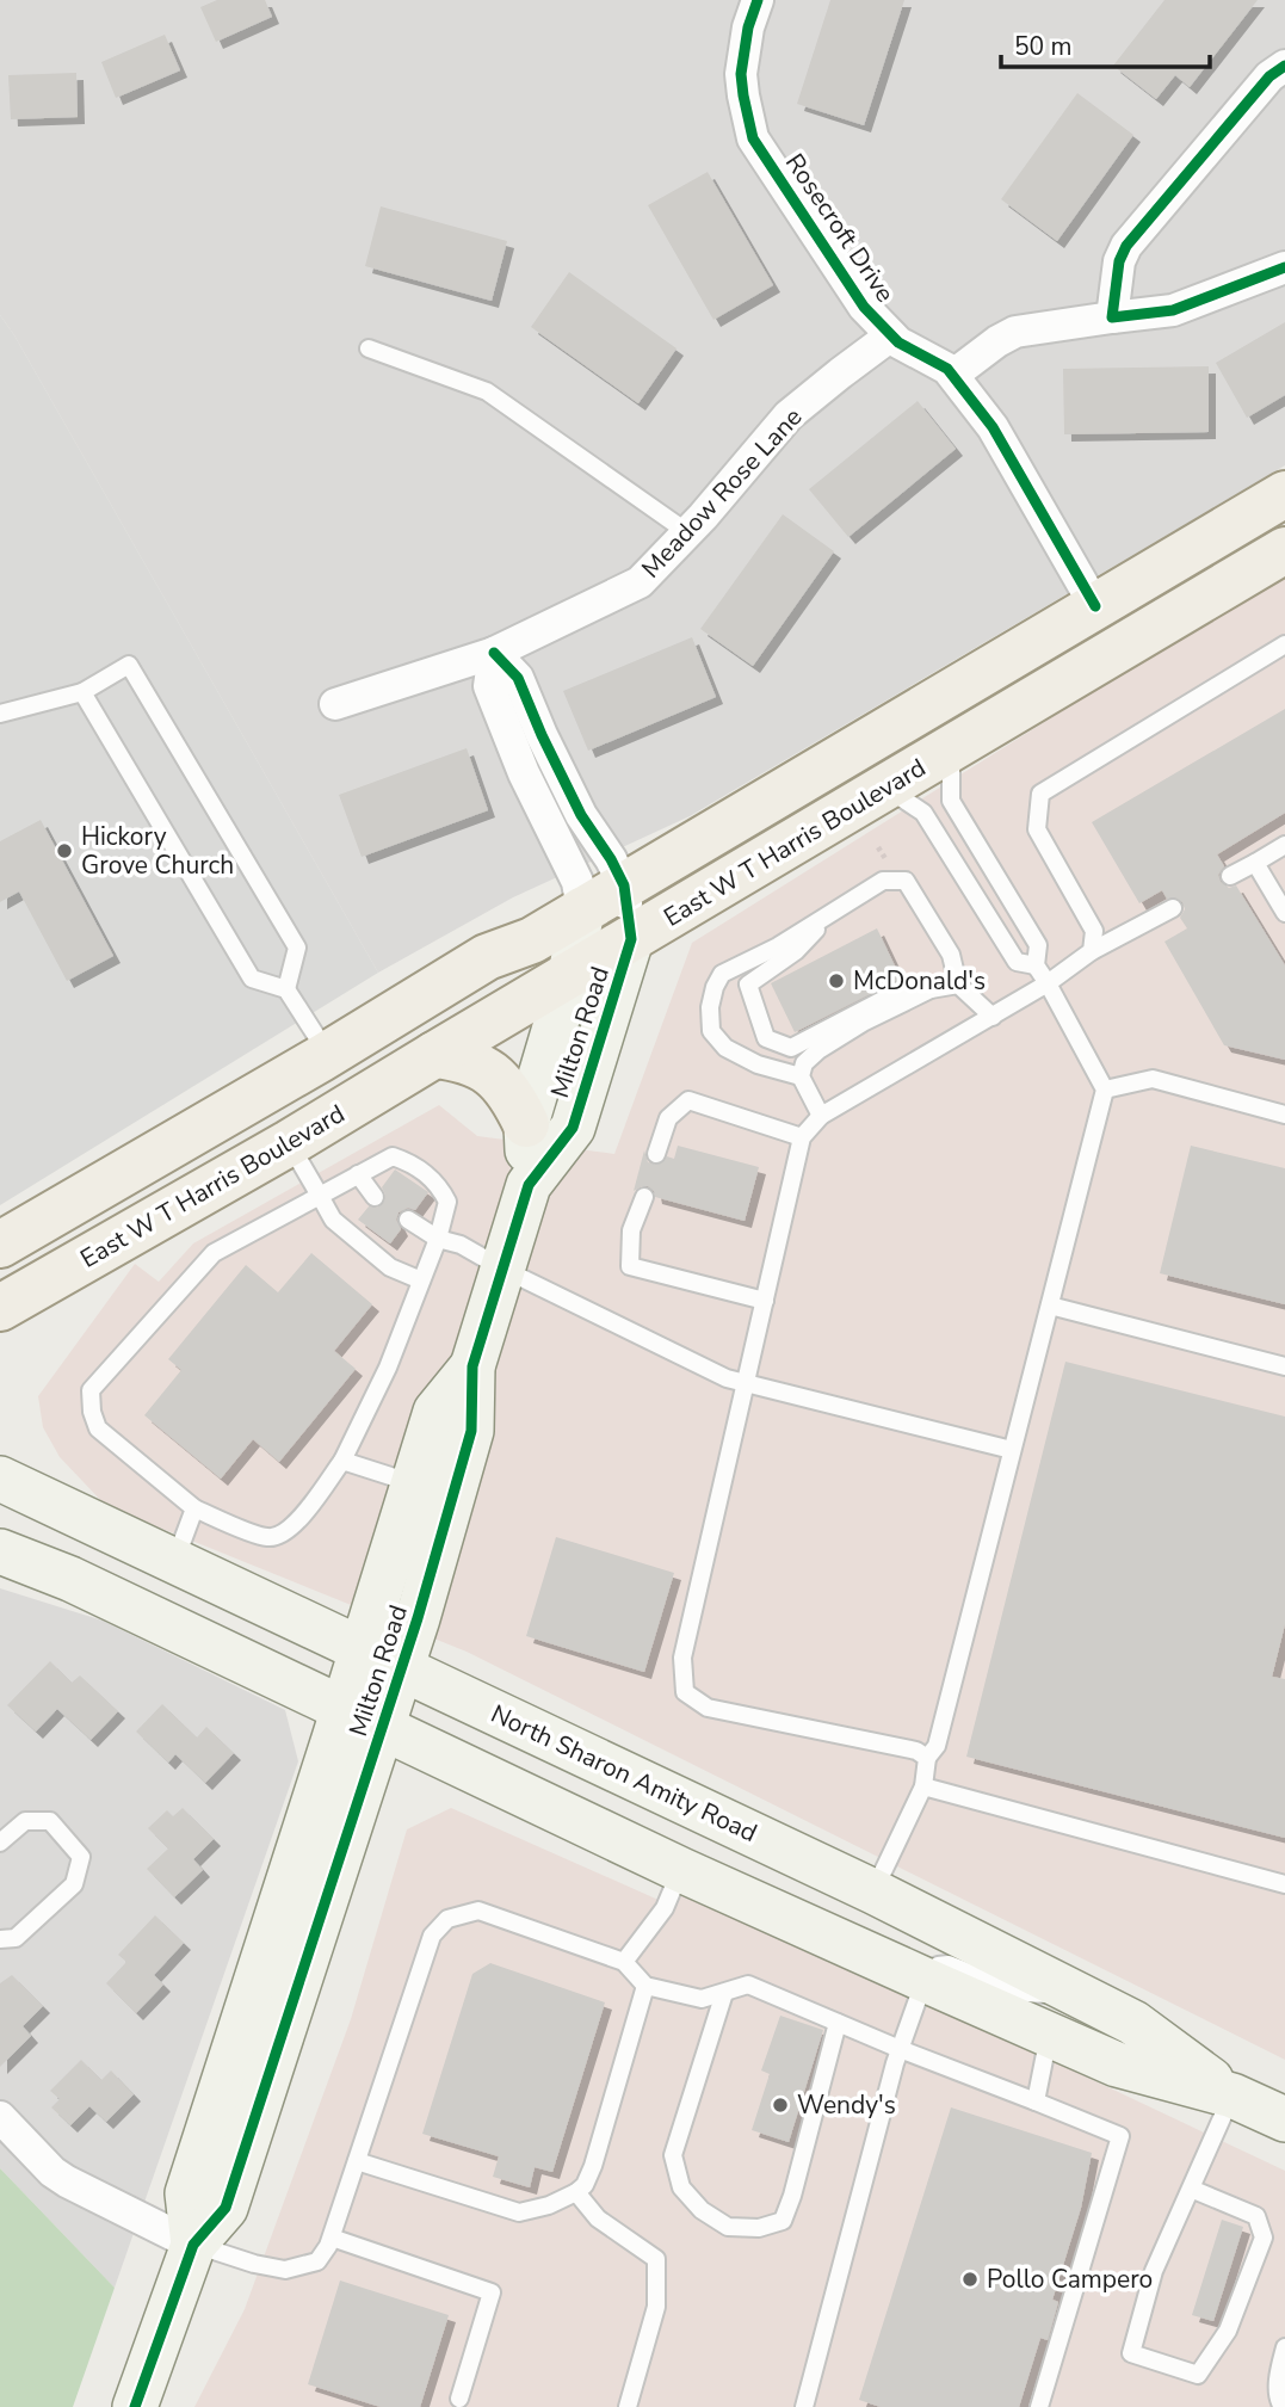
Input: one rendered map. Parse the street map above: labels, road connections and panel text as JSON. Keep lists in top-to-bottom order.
{
  "streets": {
    "main road": ["East W T Harris Boulevard"],
    "street": [
      "Rosecroft Drive",
      "Meadow Rose Lane",
      "Milton Road",
      "North Sharon Amity Road"
    ]
  },
  "crossings": [
    ["Rosecroft Drive", "Meadow Rose Lane"],
    ["Rosecroft Drive", "East W T Harris Boulevard"],
    ["East W T Harris Boulevard", "Milton Road"],
    ["Milton Road", "North Sharon Amity Road"]
  ],
  "places": [
    "Hickory Grove Church",
    "McDonald's",
    "Wendy's",
    "Pollo Campero"
  ],
  "scale_bar": "50 m"
}
